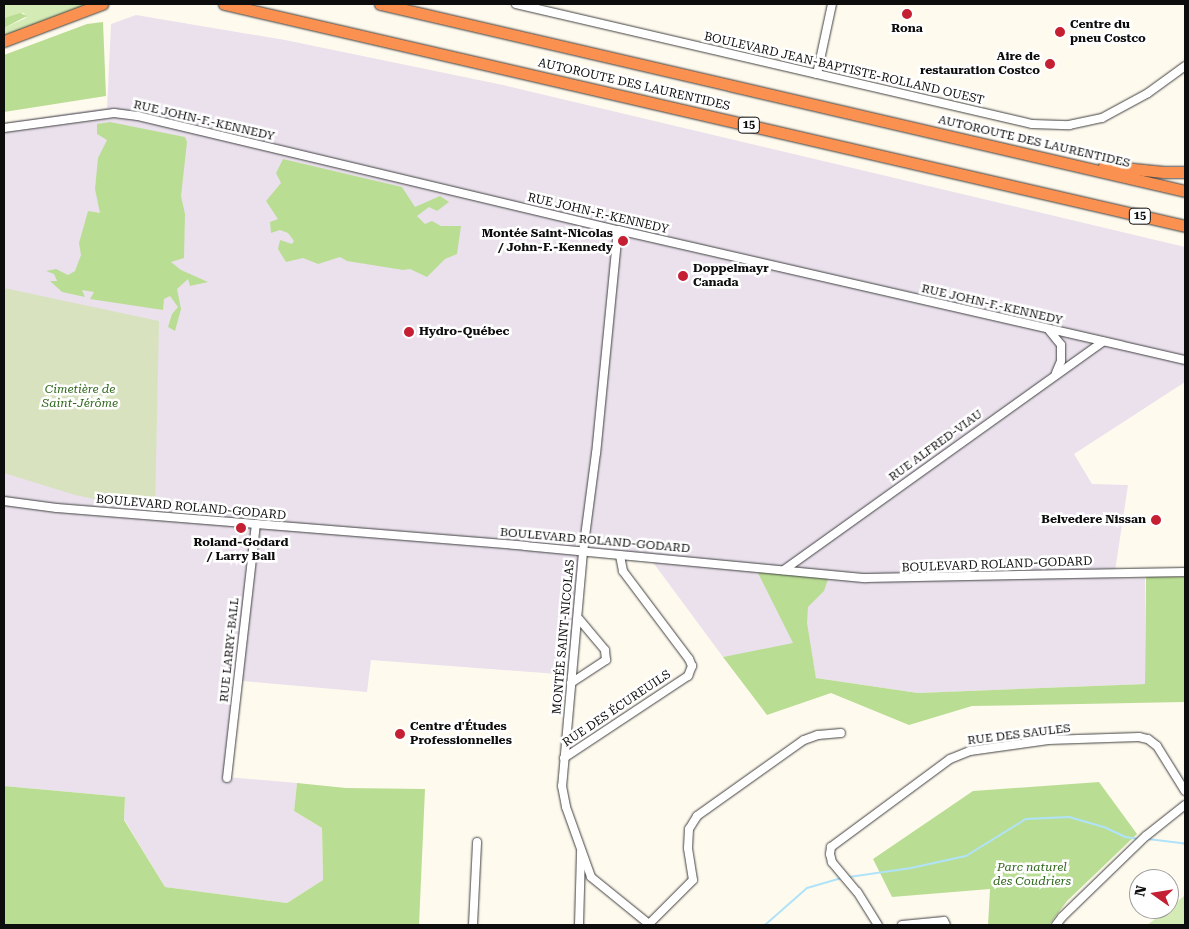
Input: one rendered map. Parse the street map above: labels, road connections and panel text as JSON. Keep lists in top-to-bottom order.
{
  "streets": {
    "highway": ["AUTOROUTE DES LAURENTIDES", "15"],
    "street": [
      "BOULEVARD JEAN-BAPTISTE-ROLLAND OUEST",
      "RUE JOHN-F.-KENNEDY",
      "RUE ALFRED-VIAU",
      "BOULEVARD ROLAND-GODARD",
      "MONTÉE SAINT-NICOLAS",
      "RUE LARRY-BALL",
      "RUE DES ÉCUREUILS",
      "RUE DES SAULES"
    ]
  },
  "crossings": [
    ["RUE JOHN-F.-KENNEDY", "RUE ALFRED-VIAU"],
    ["RUE JOHN-F.-KENNEDY", "MONTÉE SAINT-NICOLAS"],
    ["RUE ALFRED-VIAU", "BOULEVARD ROLAND-GODARD"],
    ["BOULEVARD ROLAND-GODARD", "MONTÉE SAINT-NICOLAS"],
    ["BOULEVARD ROLAND-GODARD", "RUE LARRY-BALL"],
    ["BOULEVARD ROLAND-GODARD", "RUE DES ÉCUREUILS"],
    ["MONTÉE SAINT-NICOLAS", "RUE DES ÉCUREUILS"]
  ],
  "parks": ["Cimetière de Saint-Jérôme", "Parc naturel des Coudriers"],
  "places": [
    "Rona",
    "Centre du pneu Costco",
    "Aire de restauration Costco",
    "Montée Saint-Nicolas / John-F.-Kennedy",
    "Doppelmayr Canada",
    "Hydro-Québec",
    "Belvedere Nissan",
    "Roland-Godard / Larry Ball",
    "Centre d'Études Professionnelles"
  ],
  "north": "left"
}
